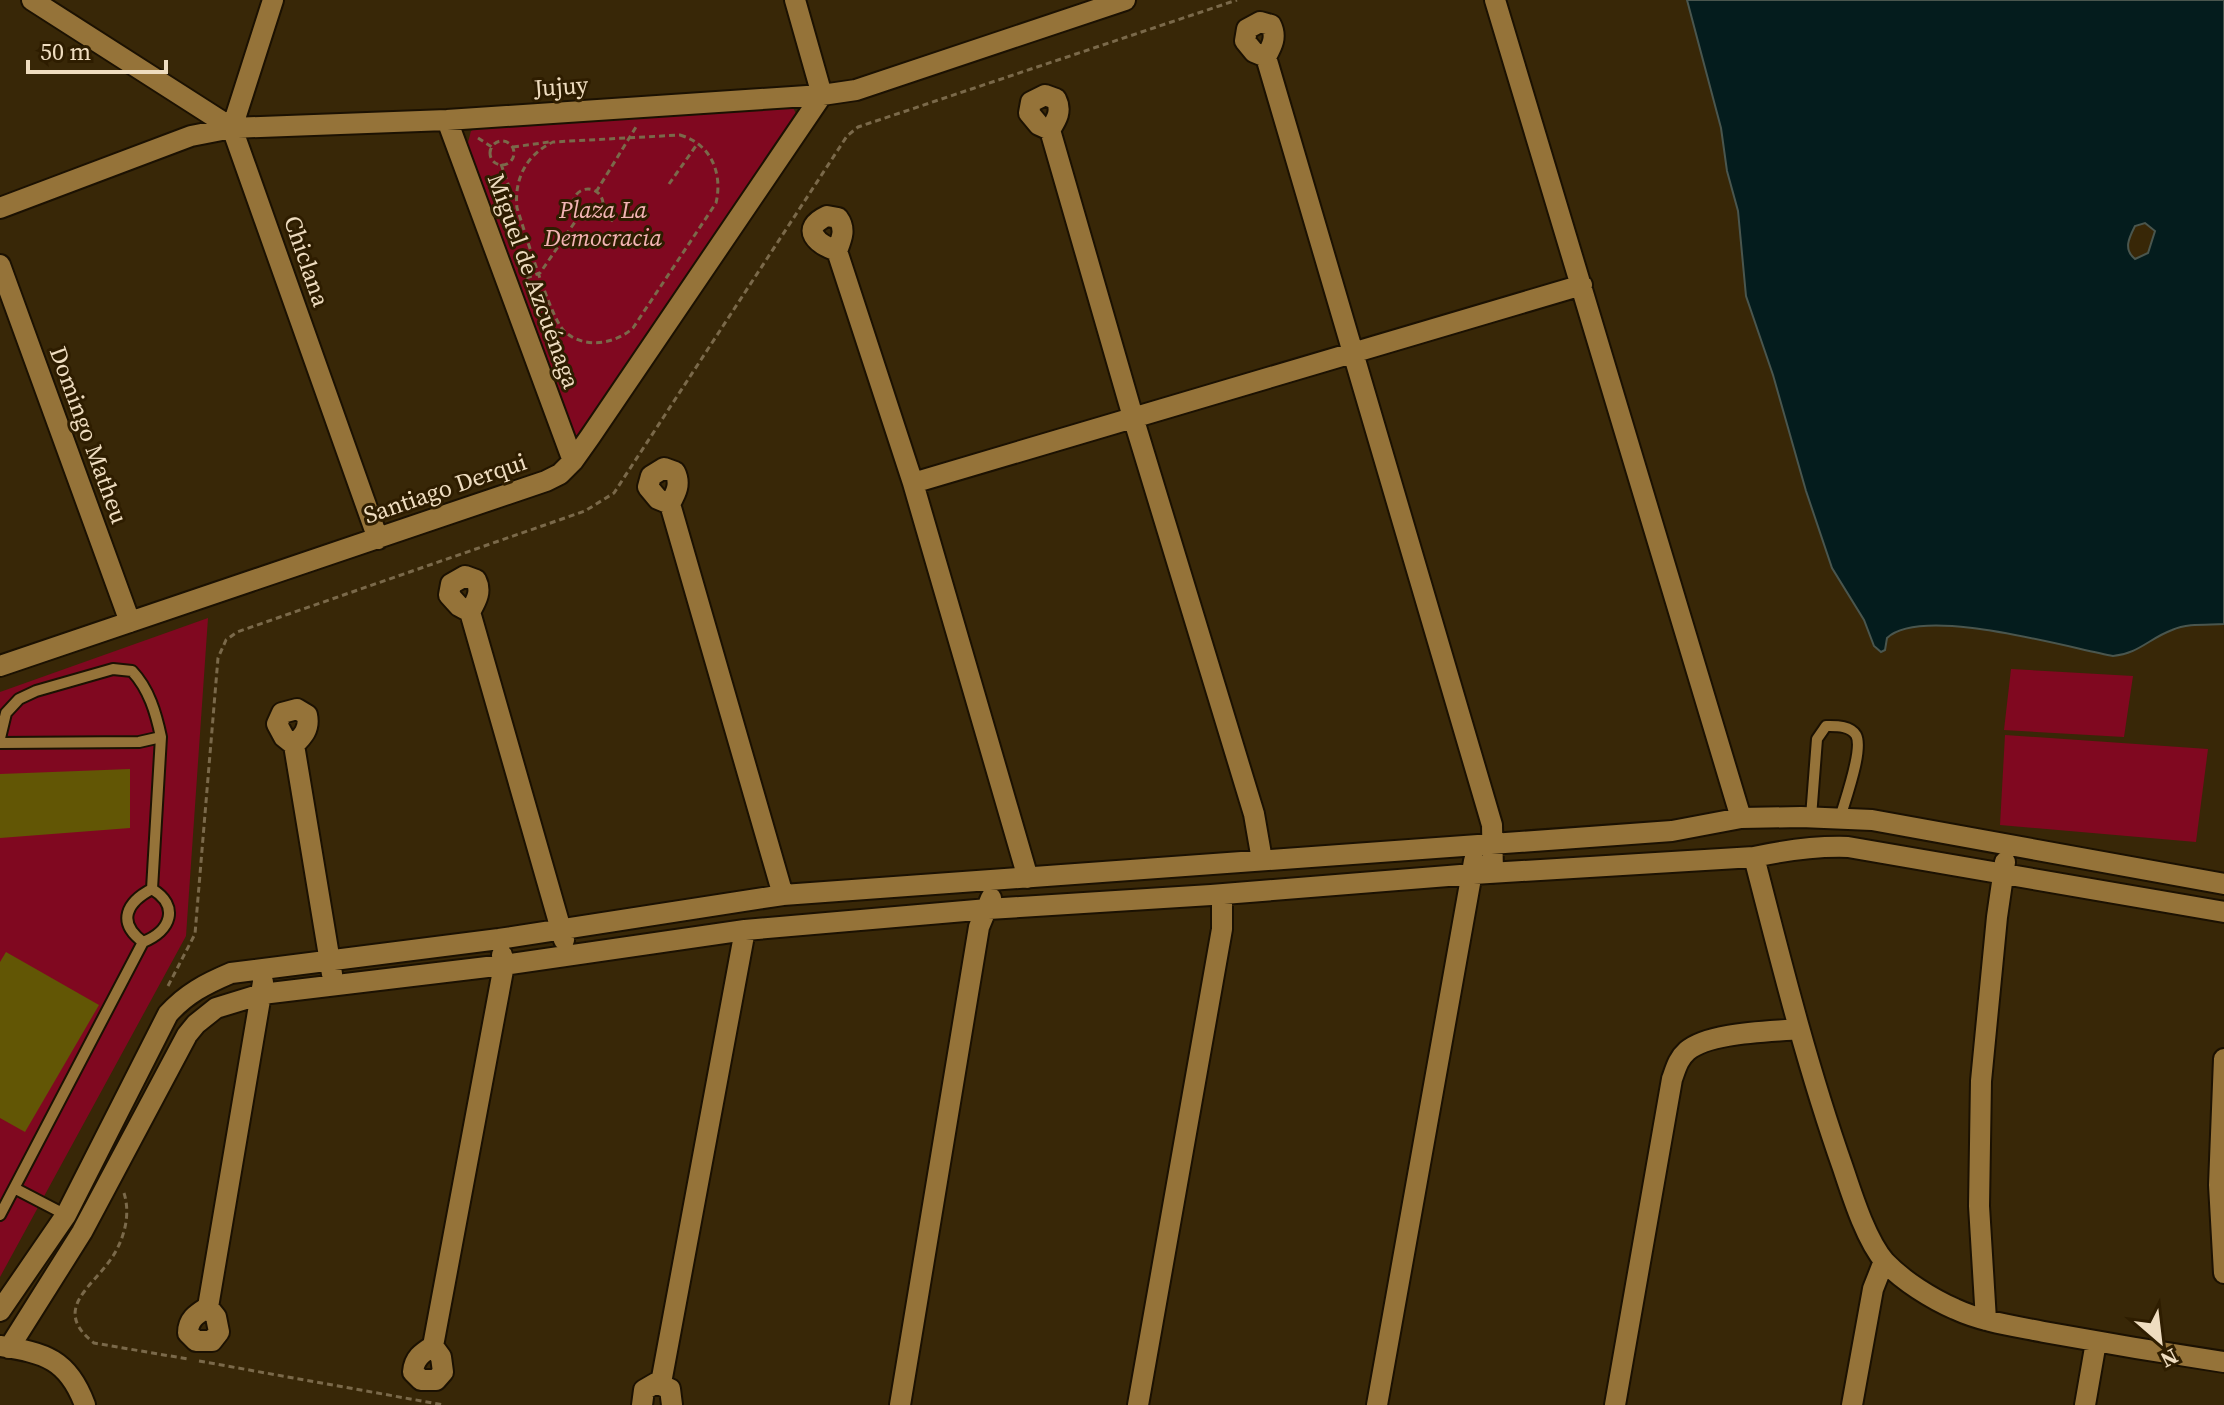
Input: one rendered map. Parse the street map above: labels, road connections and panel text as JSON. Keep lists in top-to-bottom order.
{
  "streets": {
    "street": [
      "Jujuy",
      "Chiclana",
      "Miguel de Azcuénaga",
      "Domingo Matheu",
      "Santiago Derqui"
    ]
  },
  "crossings": [
    ["Jujuy", "Chiclana"],
    ["Jujuy", "Miguel de Azcuénaga"],
    ["Jujuy", "Santiago Derqui"],
    ["Chiclana", "Santiago Derqui"],
    ["Miguel de Azcuénaga", "Santiago Derqui"],
    ["Domingo Matheu", "Santiago Derqui"]
  ],
  "parks": ["Plaza La Democracia"],
  "scale_bar": "50 m",
  "north": "bottom right"
}
